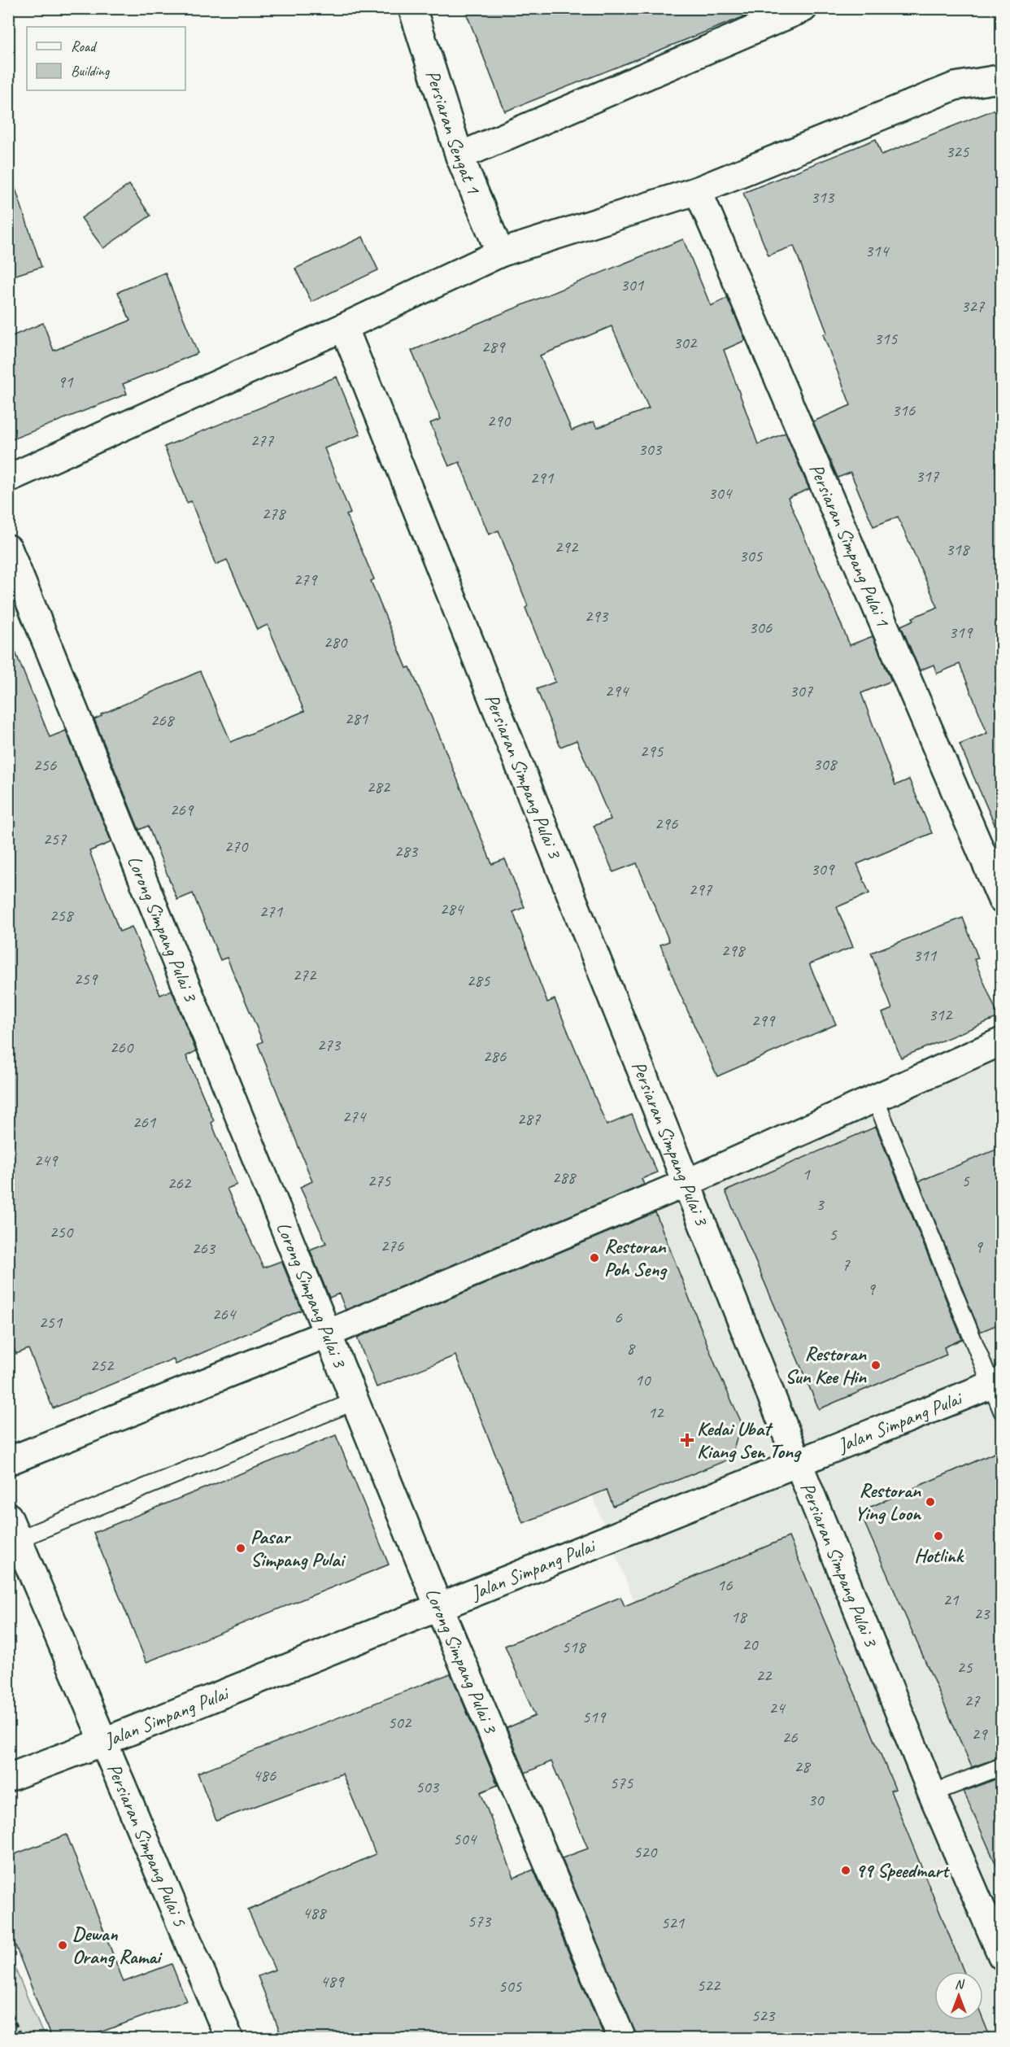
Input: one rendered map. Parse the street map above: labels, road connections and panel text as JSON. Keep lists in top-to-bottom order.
{
  "streets": {
    "street": [
      "Persiaran Sengat 1",
      "Persiaran Simpang Pulai 1",
      "Persiaran Simpang Pulai 3",
      "Lorong Simpang Pulai 3",
      "Jalan Simpang Pulai",
      "Persiaran Simpang Pulai 5"
    ]
  },
  "crossings": [
    ["Persiaran Simpang Pulai 3", "Jalan Simpang Pulai"],
    ["Lorong Simpang Pulai 3", "Jalan Simpang Pulai"],
    ["Jalan Simpang Pulai", "Persiaran Simpang Pulai 5"]
  ],
  "places": {
    "other": [
      "Restoran Poh Seng",
      "Restoran Sun Kee Hin",
      "Restoran Ying Loon",
      "Hotlink",
      "Pasar Simpang Pulai",
      "99 Speedmart",
      "Dewan Orang Ramai"
    ],
    "health": ["Kedai Ubat Kiang Sen Tong"]
  },
  "house_numbers": [
    "325",
    "313",
    "314",
    "301",
    "327",
    "315",
    "302",
    "289",
    "91",
    "316",
    "290",
    "277",
    "303",
    "317",
    "291",
    "304",
    "278",
    "292",
    "318",
    "305",
    "279",
    "293",
    "306",
    "319",
    "280",
    "294",
    "307",
    "281",
    "268",
    "295",
    "308",
    "256",
    "282",
    "269",
    "296",
    "257",
    "270",
    "283",
    "309",
    "297",
    "284",
    "271",
    "258",
    "298",
    "311",
    "272",
    "259",
    "285",
    "312",
    "299",
    "273",
    "260",
    "286",
    "274",
    "287",
    "261",
    "249",
    "1",
    "288",
    "275",
    "5",
    "262",
    "3",
    "250",
    "5",
    "276",
    "9",
    "263",
    "7",
    "9",
    "264",
    "6",
    "251",
    "8",
    "252",
    "10",
    "12",
    "16",
    "21",
    "23",
    "18",
    "20",
    "518",
    "25",
    "22",
    "27",
    "24",
    "519",
    "502",
    "29",
    "26",
    "28",
    "486",
    "575",
    "503",
    "30",
    "504",
    "520",
    "488",
    "573",
    "521",
    "489",
    "522",
    "505",
    "523"
  ],
  "legend": ["Road", "Building"],
  "north": "top"
}
